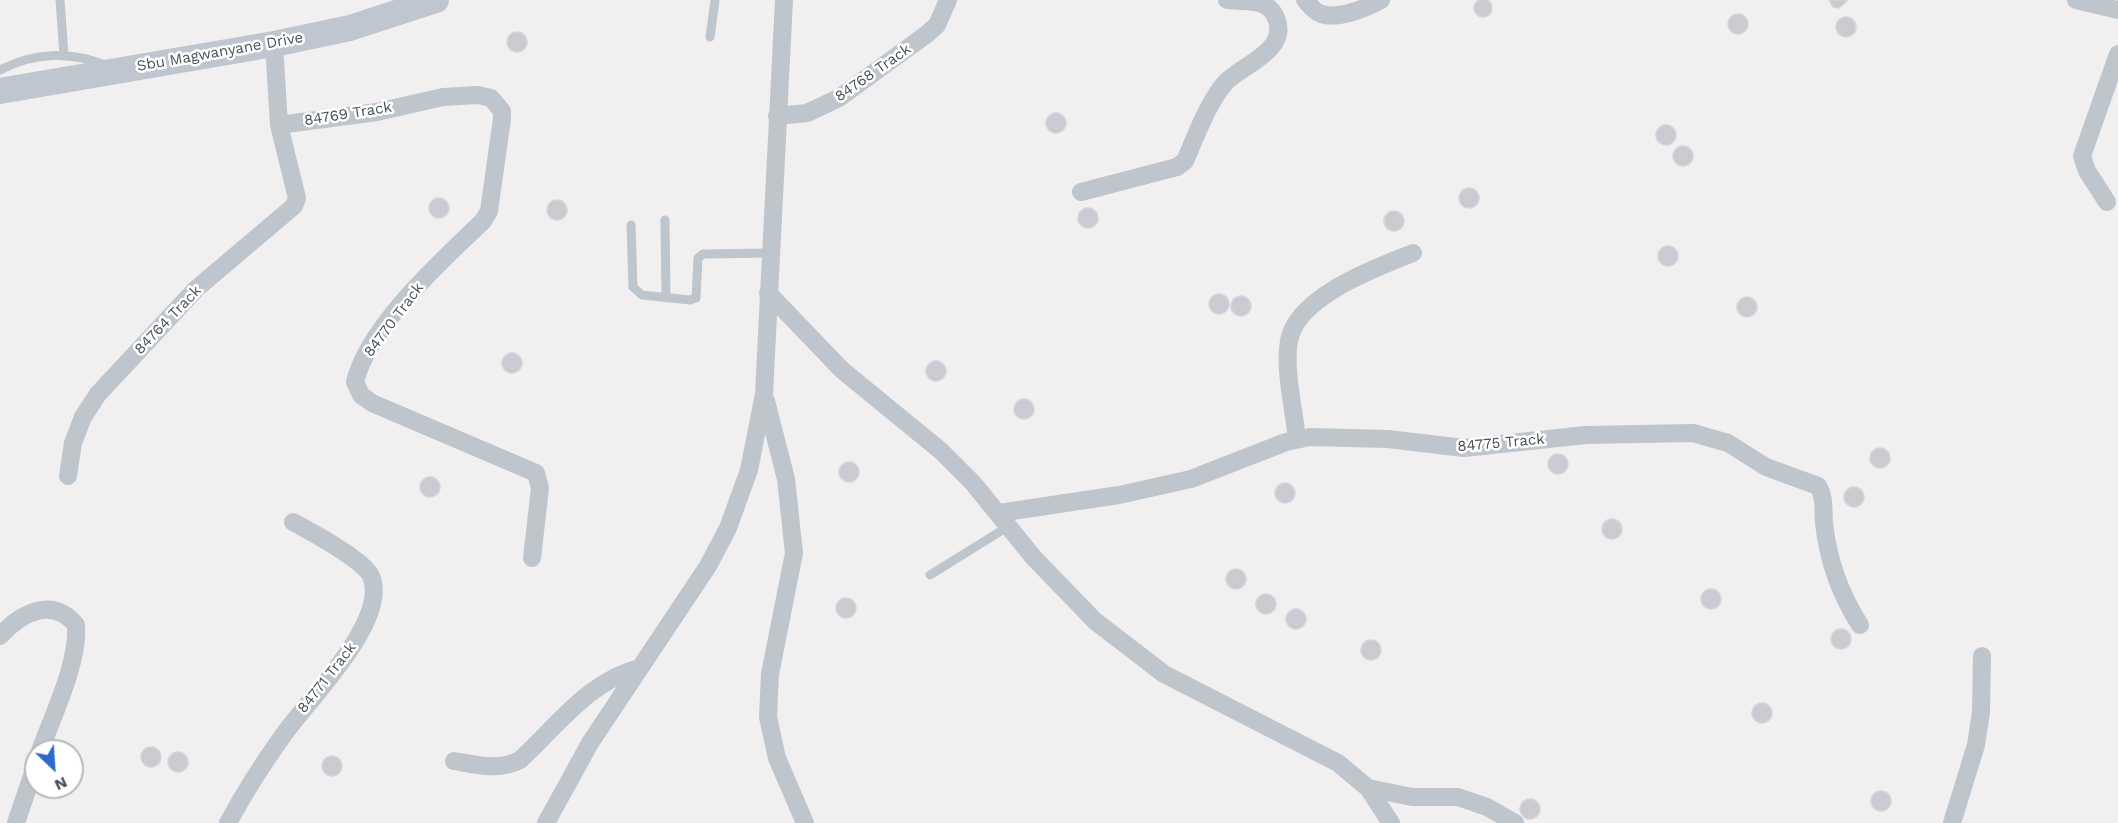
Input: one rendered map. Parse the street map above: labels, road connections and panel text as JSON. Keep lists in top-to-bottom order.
{
  "streets": {
    "main road": ["Sbu Magwanyane Drive"],
    "street": [
      "84768 Track",
      "84769 Track",
      "84764 Track",
      "84770 Track",
      "84775 Track",
      "84771 Track"
    ]
  },
  "crossings": [
    ["84769 Track", "84764 Track"],
    ["84769 Track", "84770 Track"]
  ],
  "north": "bottom right"
}
